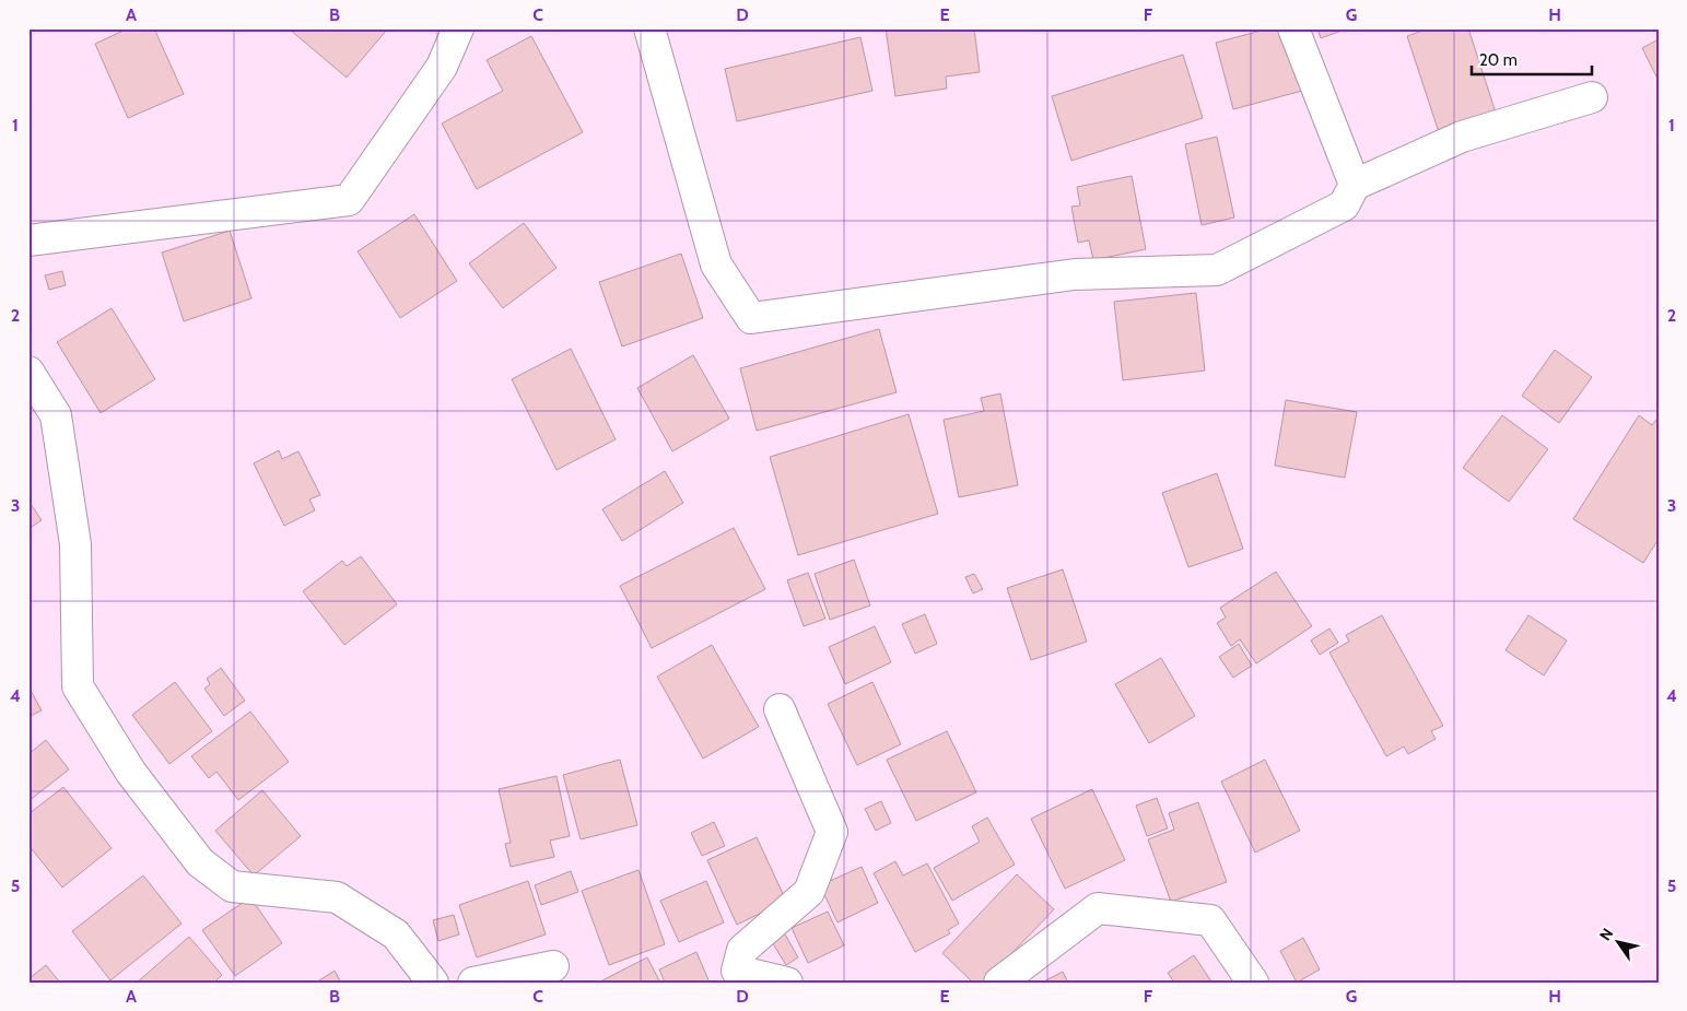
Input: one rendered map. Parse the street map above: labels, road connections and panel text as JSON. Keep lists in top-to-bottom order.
{
  "scale_bar": "20 m",
  "north": "top left",
  "grid": {
    "columns": [
      "A",
      "B",
      "C",
      "D",
      "E",
      "F",
      "G",
      "H"
    ],
    "rows": [
      "1",
      "2",
      "3",
      "4",
      "5"
    ]
  }
}
